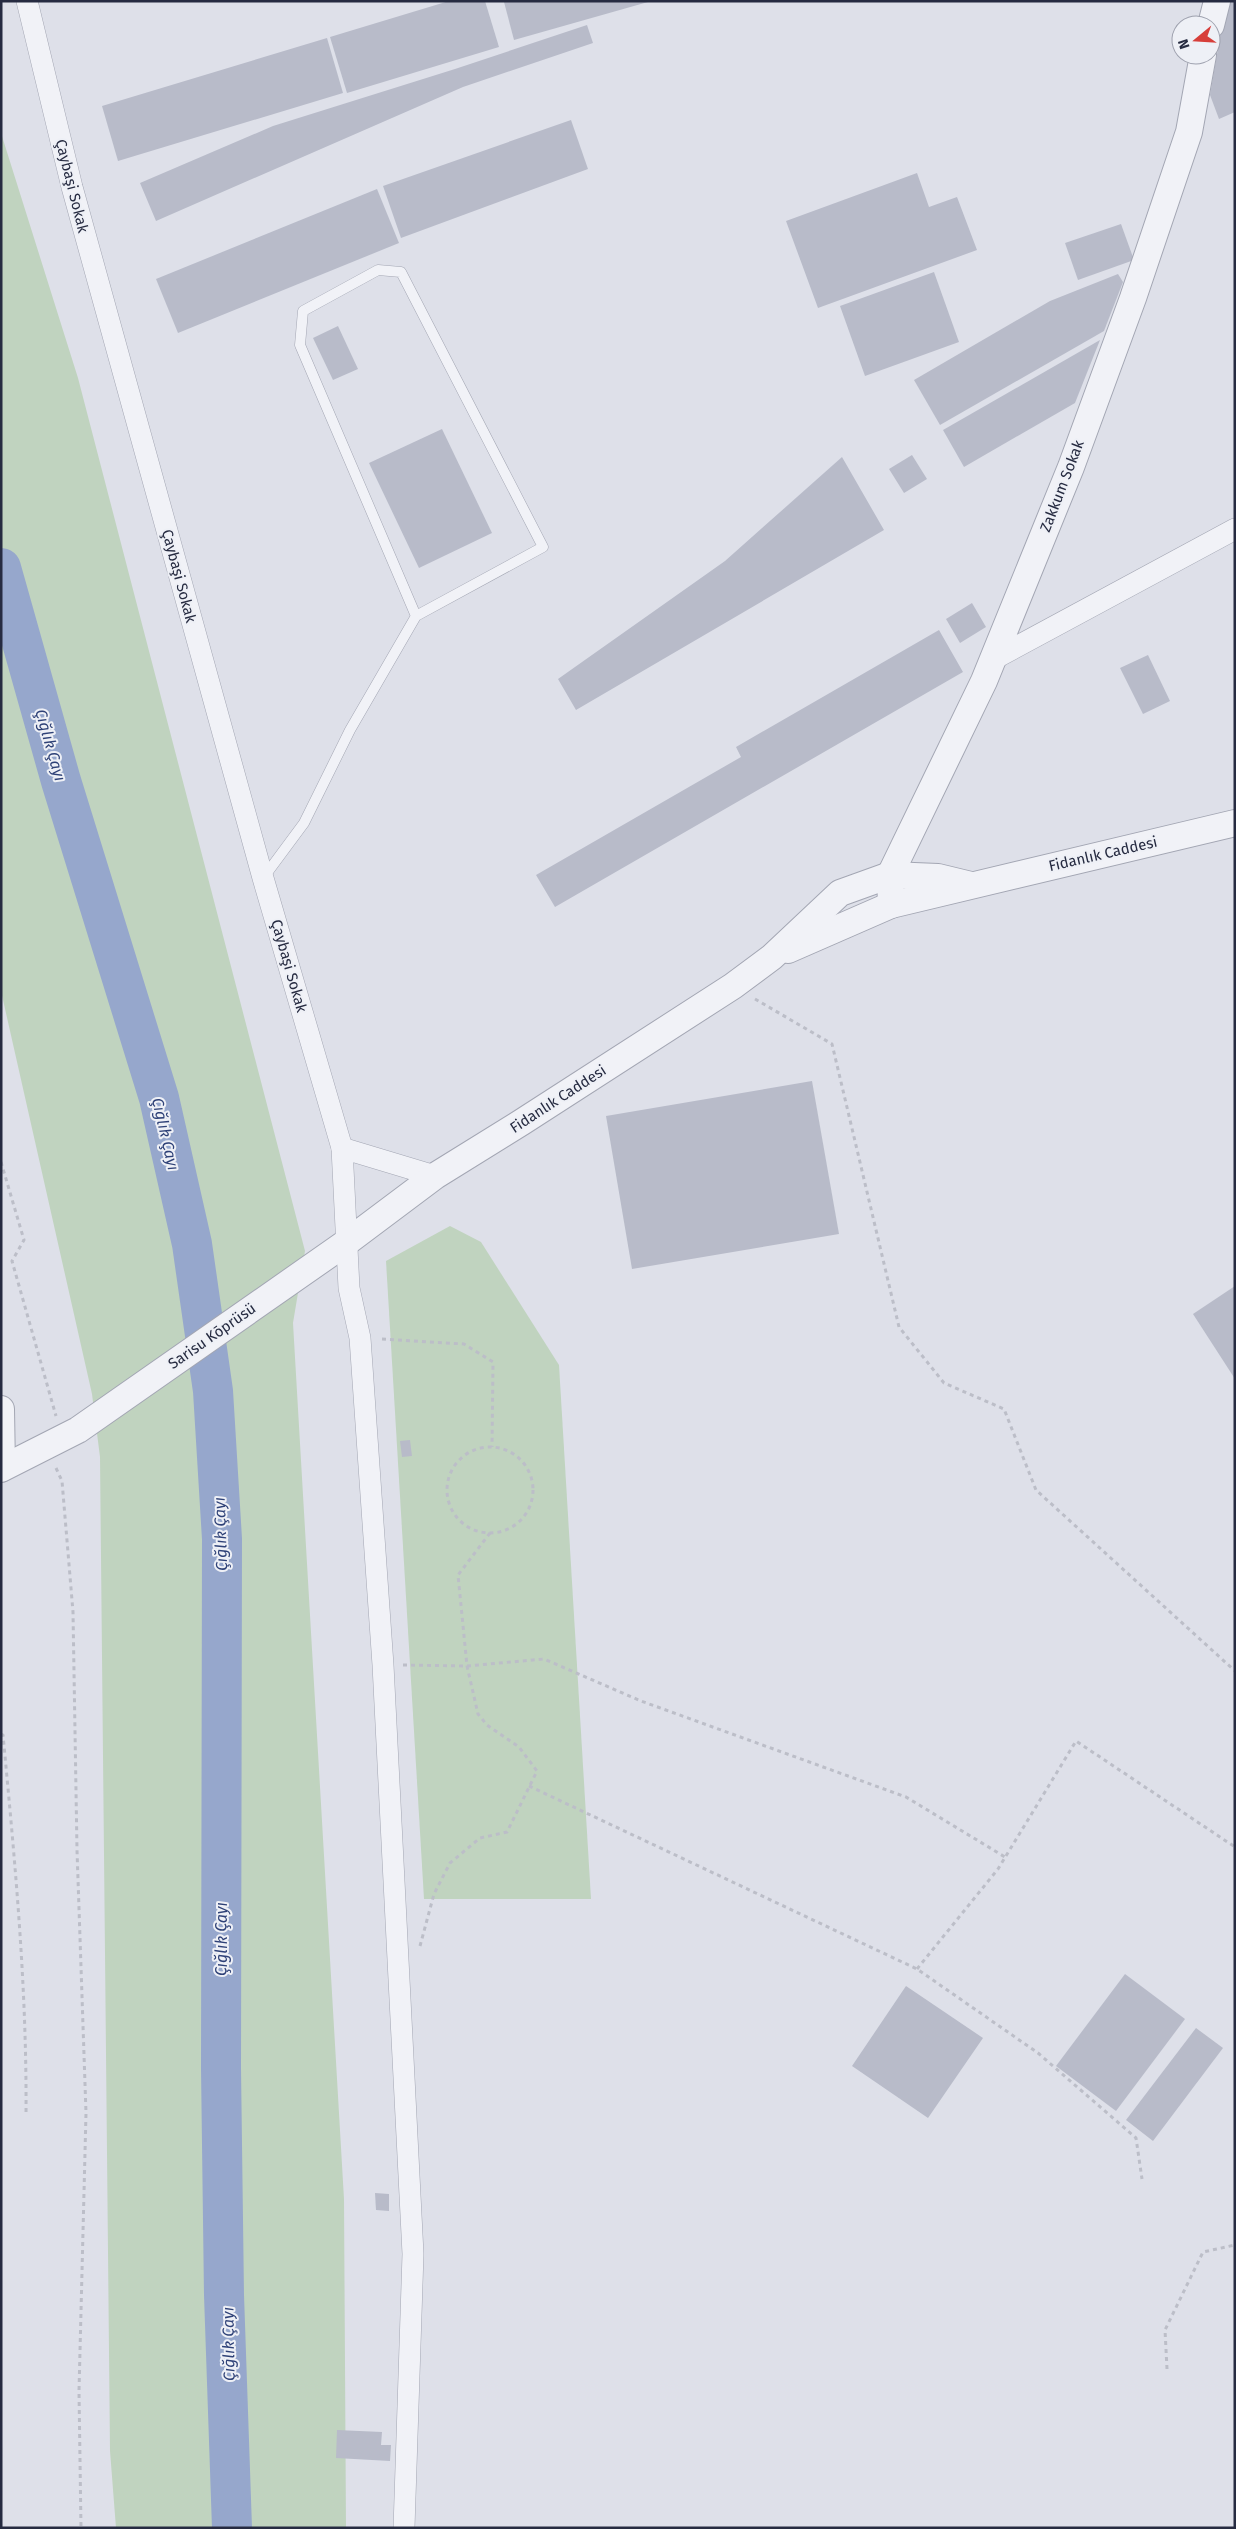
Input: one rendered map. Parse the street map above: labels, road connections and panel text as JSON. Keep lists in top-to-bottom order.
{
  "streets": {
    "street": [
      "Çaybaşi Sokak",
      "Zakkum Sokak",
      "Fidanlık Caddesi",
      "Sarisu Kōprüsü"
    ]
  },
  "crossings": [
    ["Çaybaşi Sokak", "Fidanlık Caddesi"],
    ["Çaybaşi Sokak", "Sarisu Kōprüsü"],
    ["Zakkum Sokak", "Fidanlık Caddesi"],
    ["Fidanlık Caddesi", "Sarisu Kōprüsü"]
  ],
  "water": ["Çığlık Çayı"],
  "north": "left"
}
